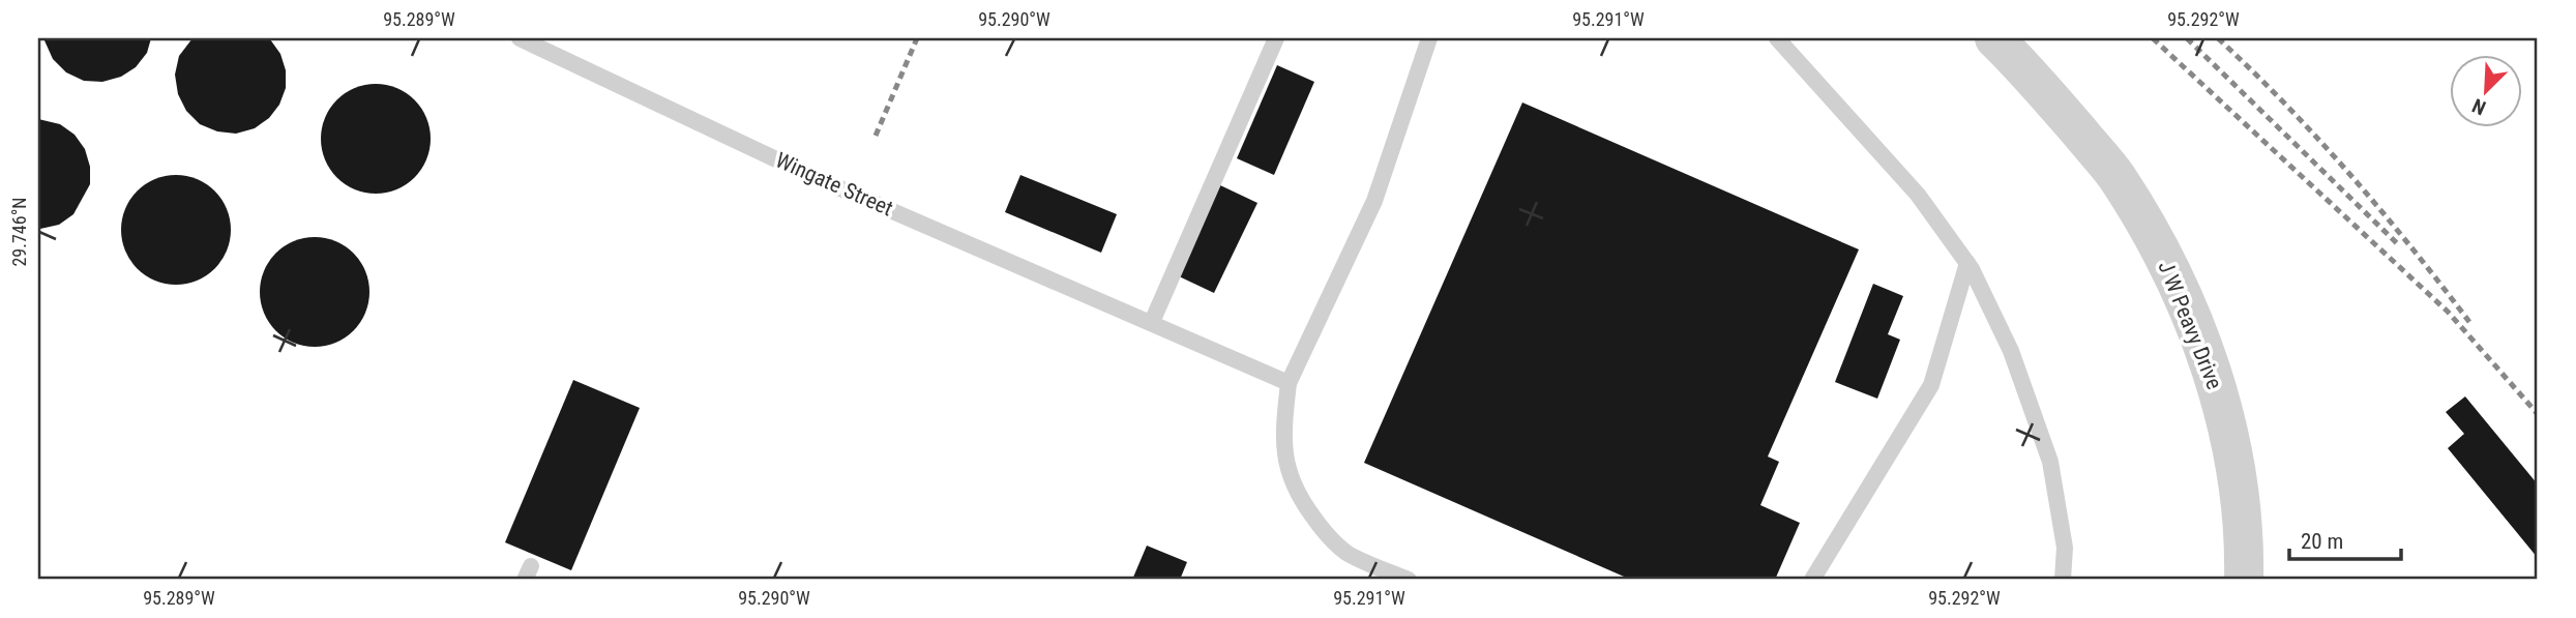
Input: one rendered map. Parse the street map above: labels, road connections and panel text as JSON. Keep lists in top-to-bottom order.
{
  "streets": {
    "street": ["J W Peavy Drive"],
    "lane": ["Wingate Street"]
  },
  "scale_bar": "20 m",
  "north": "bottom left",
  "coordinates": [
    "95.289°W",
    "95.290°W",
    "95.291°W",
    "95.292°W",
    "29.746°N"
  ]
}
